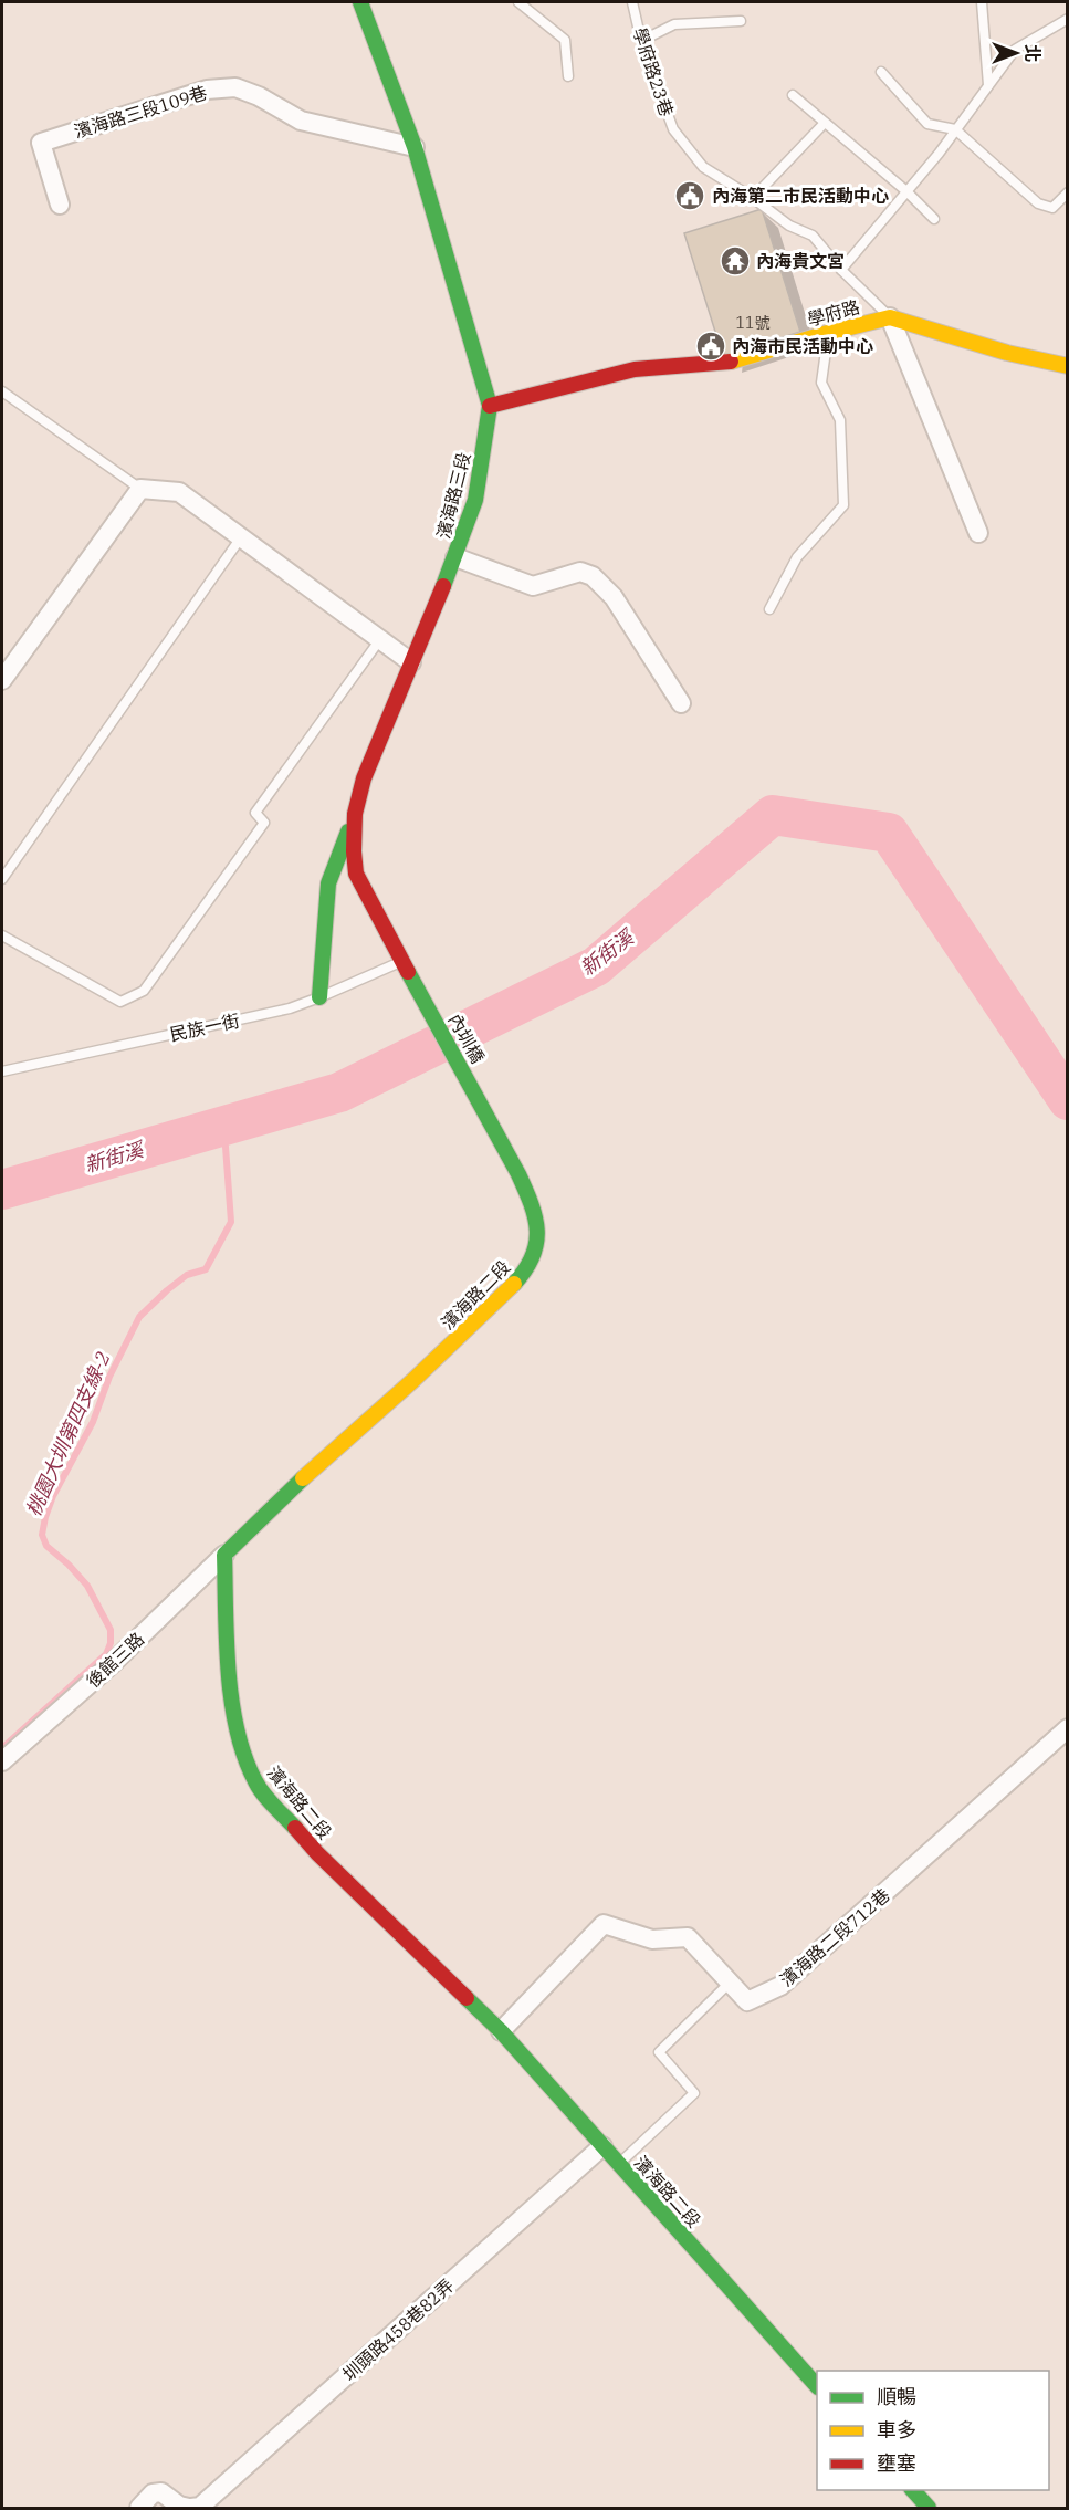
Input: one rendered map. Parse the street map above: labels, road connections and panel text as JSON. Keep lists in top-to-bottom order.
{
  "streets": {
    "street": [
      "濱海路三段109巷",
      "學府路",
      "濱海路三段",
      "內圳橋",
      "濱海路二段",
      "後館三路",
      "濱海路二段712巷",
      "圳頭路458巷82弄"
    ],
    "lane": ["學府路23巷", "民族一街"]
  },
  "crossings": [
    ["學府路23巷", "學府路"],
    ["濱海路三段109巷", "濱海路三段"],
    ["學府路", "濱海路三段"],
    ["濱海路三段", "民族一街"],
    ["濱海路三段", "內圳橋"],
    ["內圳橋", "濱海路二段"],
    ["濱海路二段", "後館三路"],
    ["濱海路二段", "濱海路二段712巷"],
    ["濱海路二段", "圳頭路458巷82弄"]
  ],
  "water": ["新街溪", "桃園大圳第四支線-2"],
  "places": {
    "public building": ["內海第二市民活動中心", "內海市民活動中心"],
    "temple": ["內海貴文宮"]
  },
  "house_numbers": ["11號"],
  "legend": ["順暢", "車多", "壅塞"],
  "north": "right"
}
